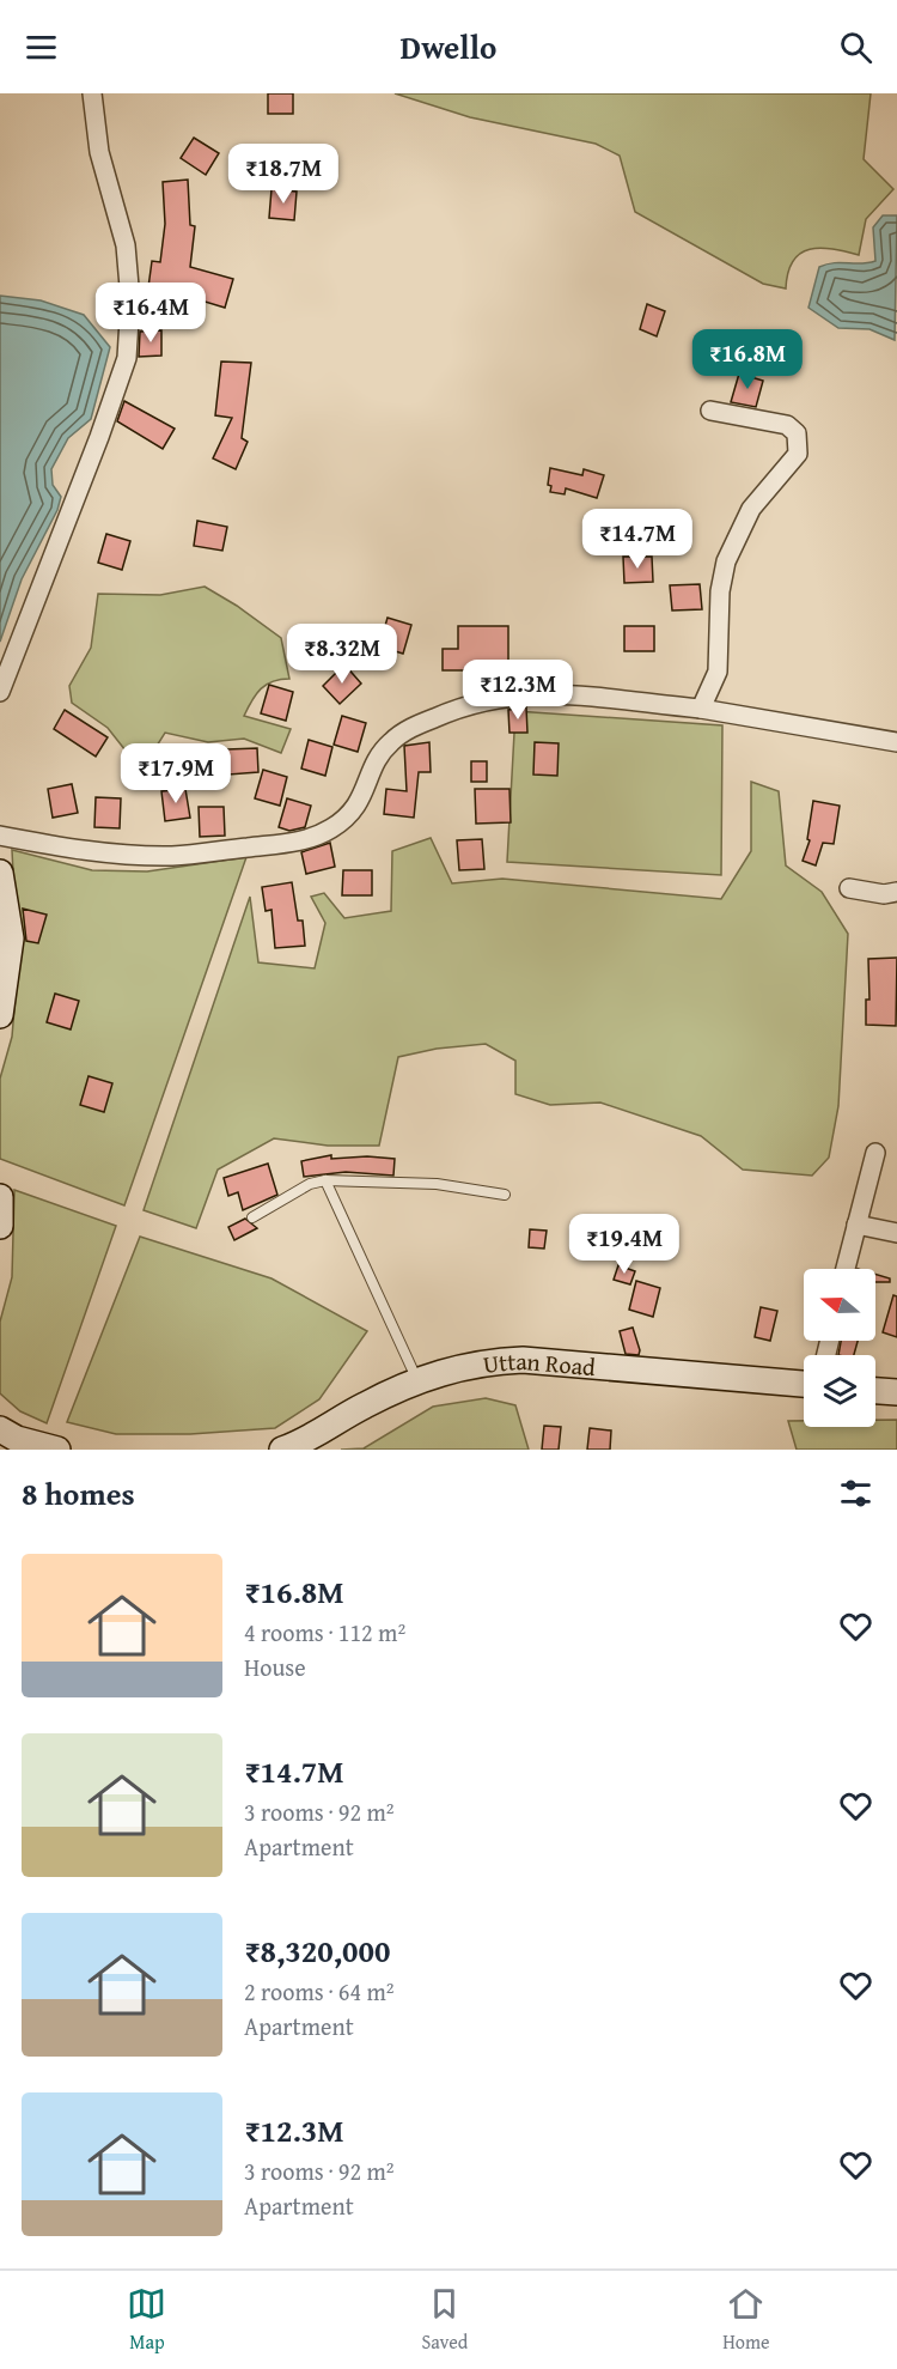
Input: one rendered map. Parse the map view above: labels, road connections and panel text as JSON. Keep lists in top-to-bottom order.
{
  "streets": {
    "main road": ["Uttan Road"]
  },
  "north": "left",
  "page": {
    "header": "Dwello",
    "price": [
      "₹18.7M",
      "₹16.4M",
      "₹16.8M",
      "₹14.7M",
      "₹8.32M",
      "₹12.3M",
      "₹17.9M",
      "₹19.4M"
    ],
    "heading": "8 homes",
    "list": [
      {
        "name": "₹16.8M",
        "note": "4 rooms · 112 m² · House"
      },
      {
        "name": "₹14.7M",
        "note": "3 rooms · 92 m² · Apartment"
      },
      {
        "name": "₹8,320,000",
        "note": "2 rooms · 64 m² · Apartment"
      },
      {
        "name": "₹12.3M",
        "note": "3 rooms · 92 m² · Apartment"
      }
    ],
    "tabs": ["Map", "Saved", "Home"]
  }
}
